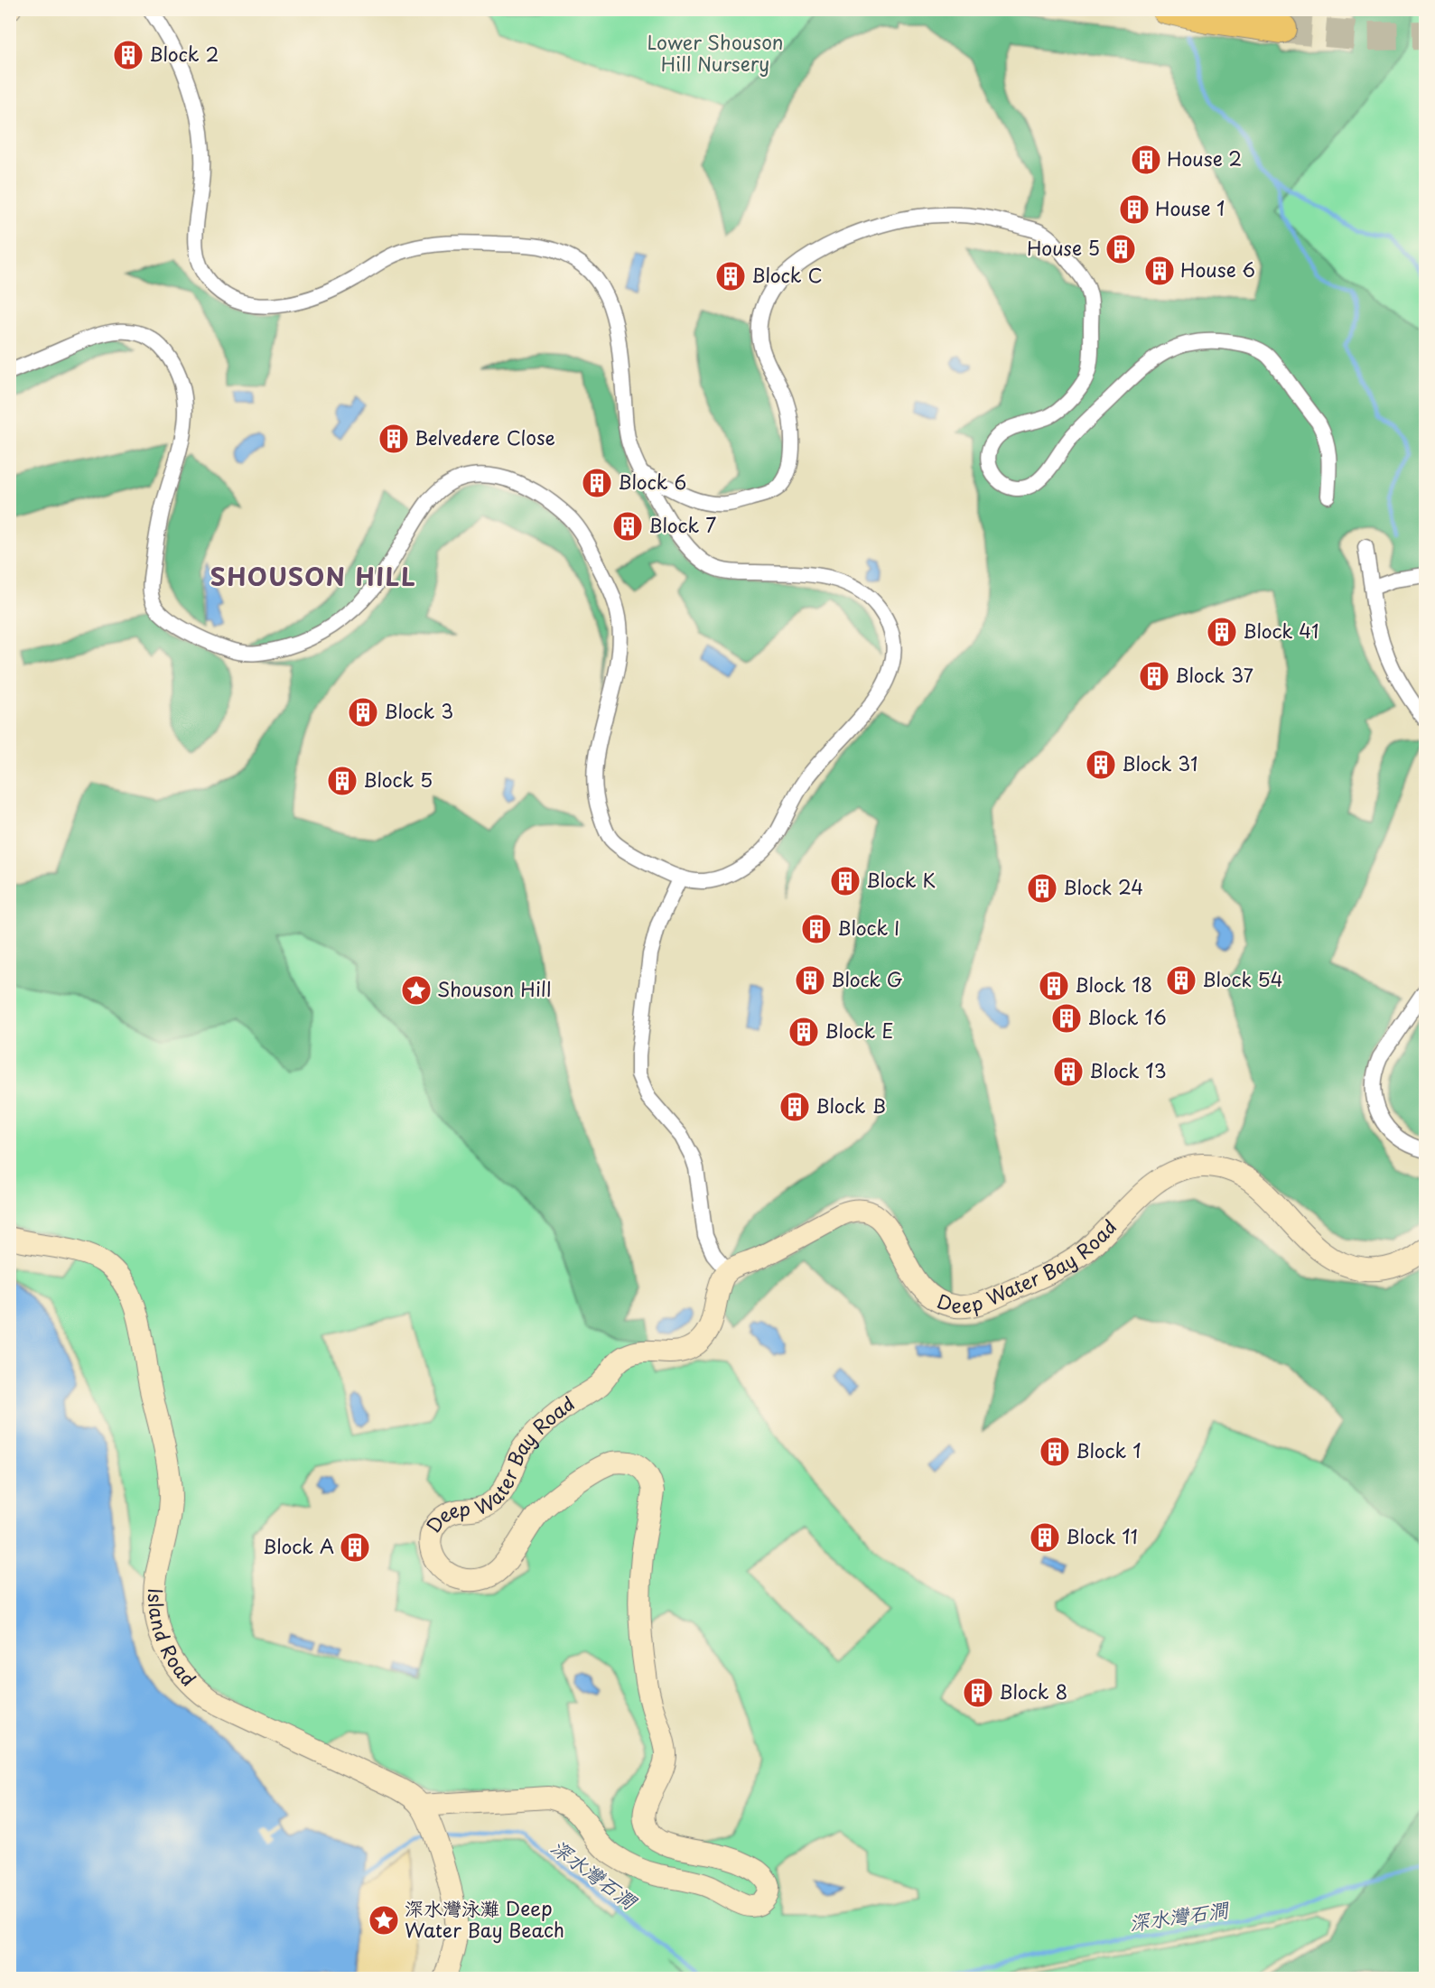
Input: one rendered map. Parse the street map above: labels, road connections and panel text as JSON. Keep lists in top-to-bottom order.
{
  "streets": {
    "street": ["Deep Water Bay Road", "Island Road"]
  },
  "crossings": [
    ["Deep Water Bay Road", "Island Road"]
  ],
  "districts": ["SHOUSON HILL"],
  "water": ["深水灣石澗"],
  "parks": ["Lower Shouson Hill Nursery"],
  "places": {
    "building": [
      "Block 2",
      "House 2",
      "House 1",
      "House 5",
      "House 6",
      "Block C",
      "Belvedere Close",
      "Block 6",
      "Block 7",
      "Block 41",
      "Block 37",
      "Block 3",
      "Block 31",
      "Block 5",
      "Block K",
      "Block 24",
      "Block I",
      "Block G",
      "Block 54",
      "Block 18",
      "Block 16",
      "Block E",
      "Block 13",
      "Block B",
      "Block 1",
      "Block 11",
      "Block A",
      "Block 8"
    ],
    "place": ["Shouson Hill", "深水灣泳灘 Deep Water Bay Beach"]
  }
}
